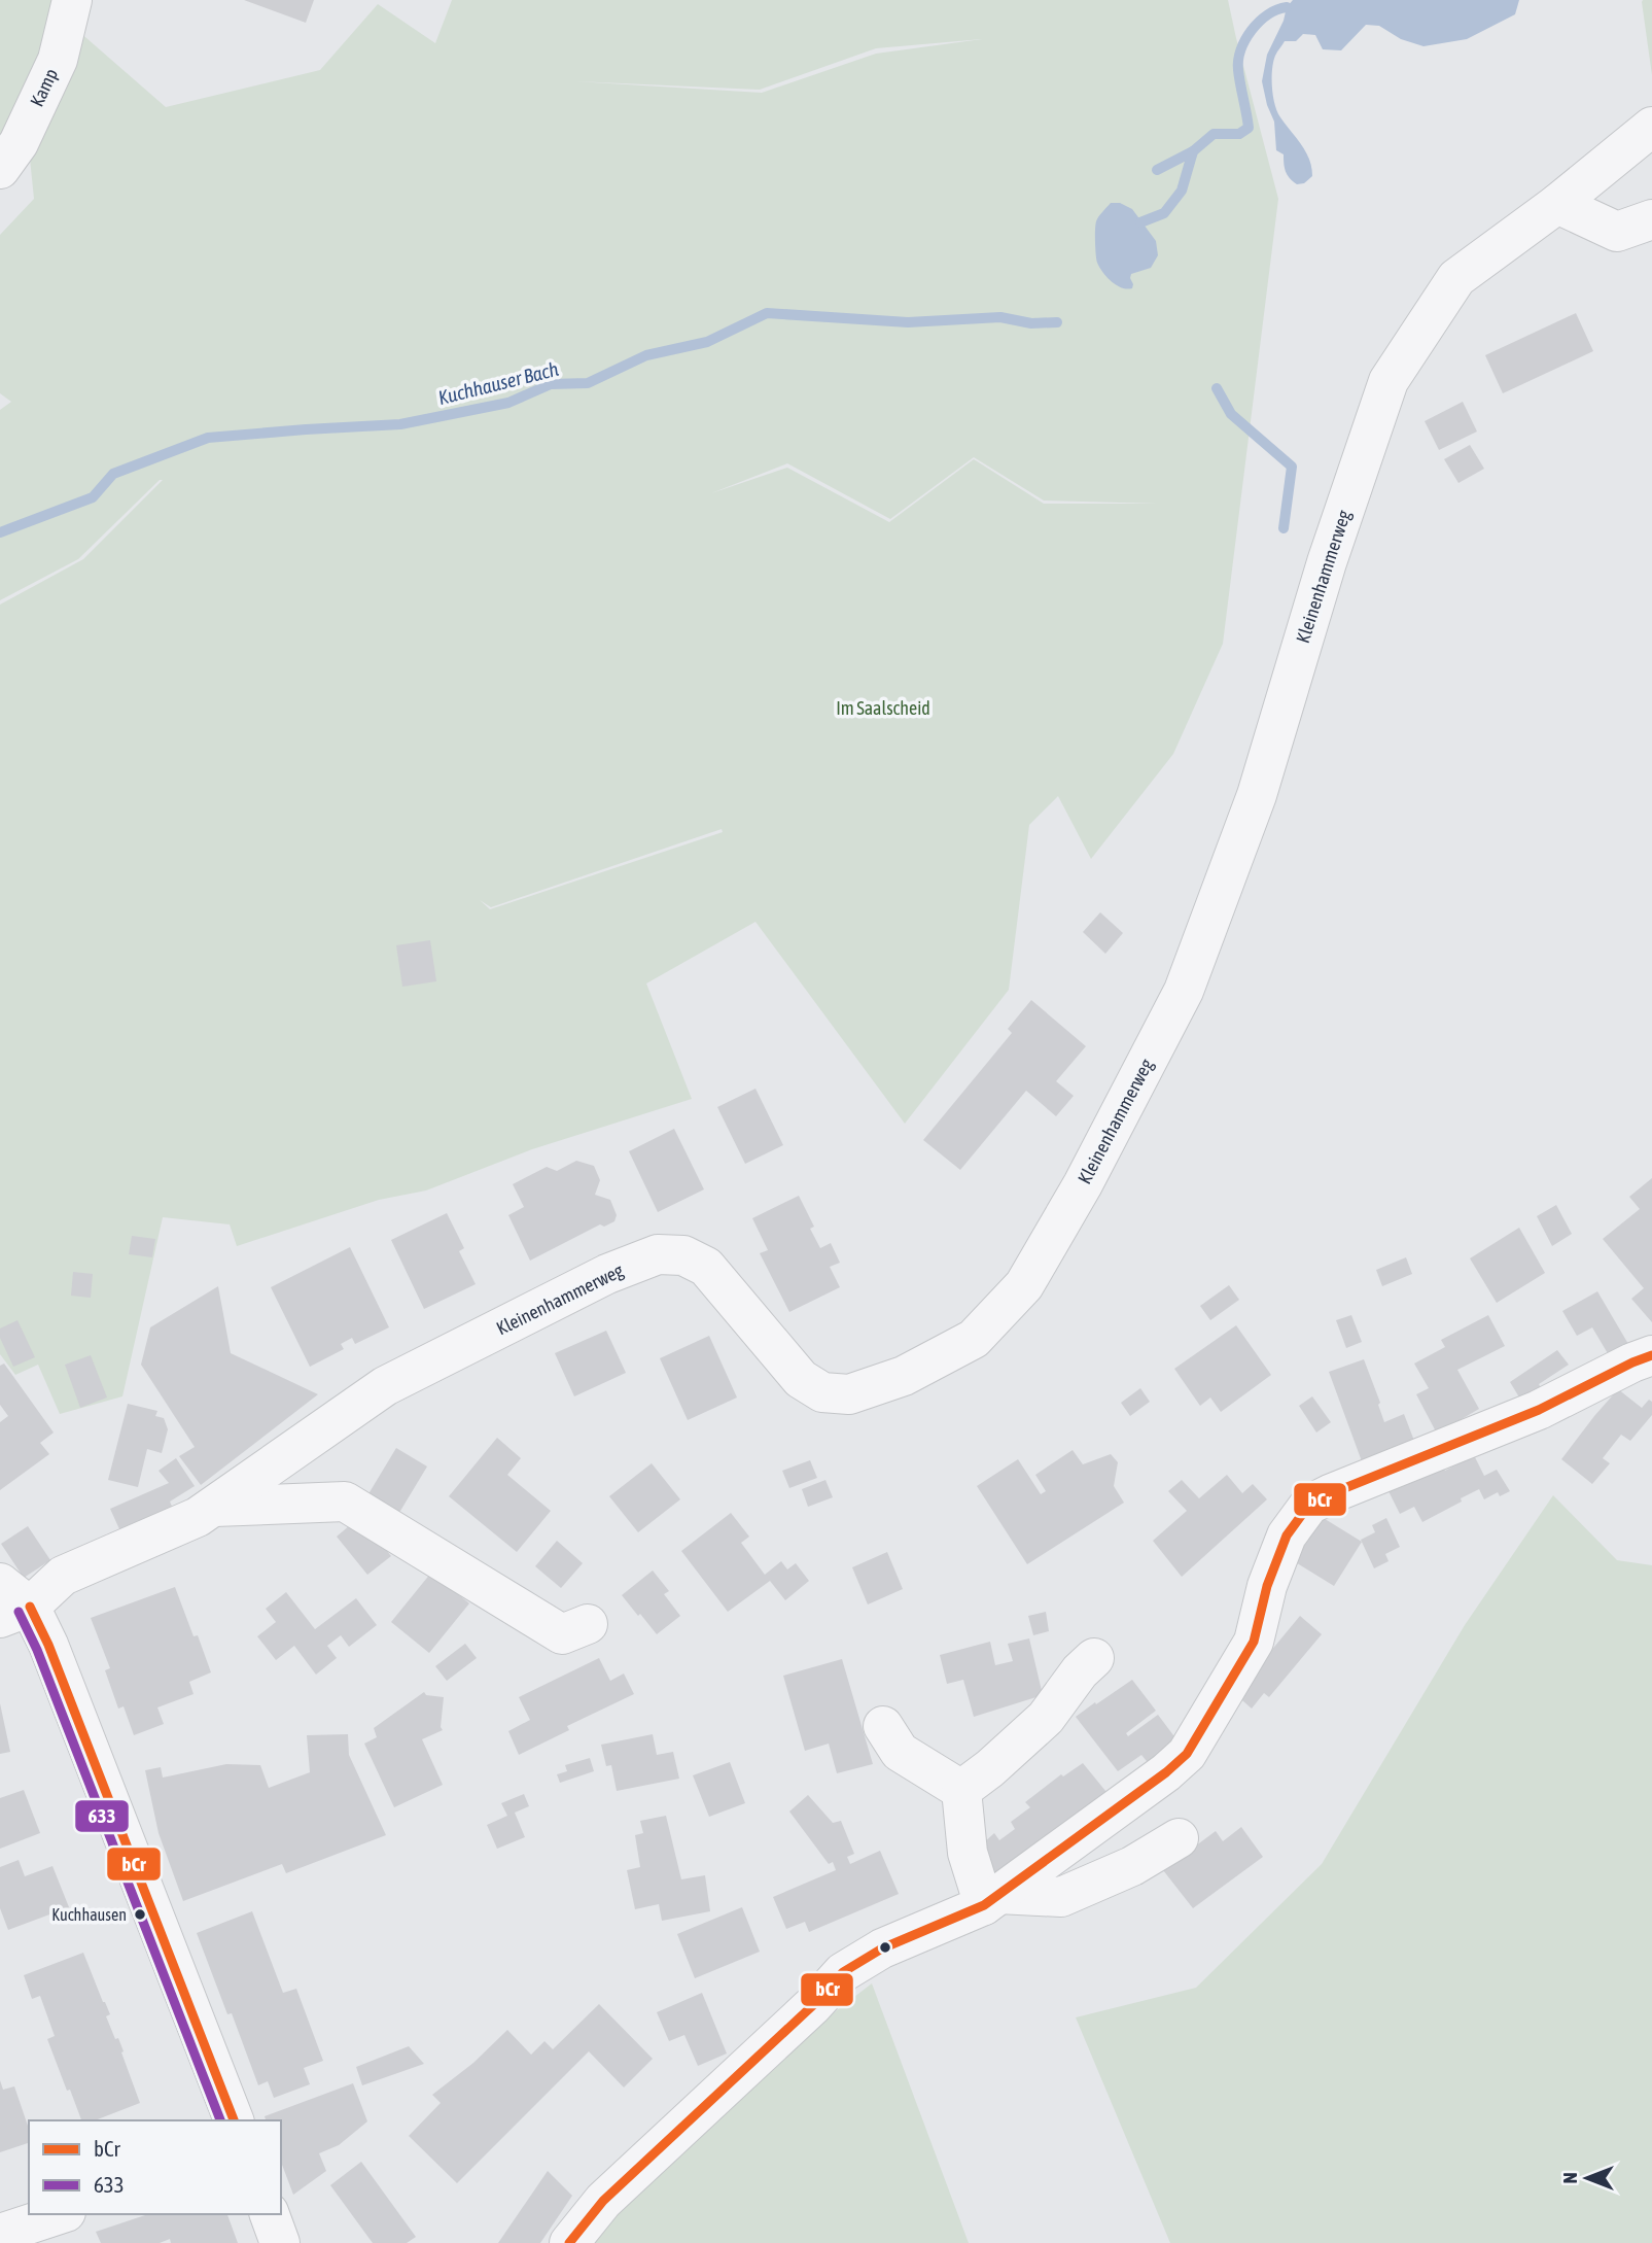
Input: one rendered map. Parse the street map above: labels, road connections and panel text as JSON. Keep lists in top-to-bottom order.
{
  "streets": {
    "street": ["Kamp", "Kleinenhammerweg"]
  },
  "water": ["Kuchhauser Bach"],
  "parks": ["Im Saalscheid"],
  "places": ["Kuchhausen"],
  "lines": ["transit line bCr", "transit line 633"],
  "legend": ["bCr", "633"],
  "north": "left"
}
